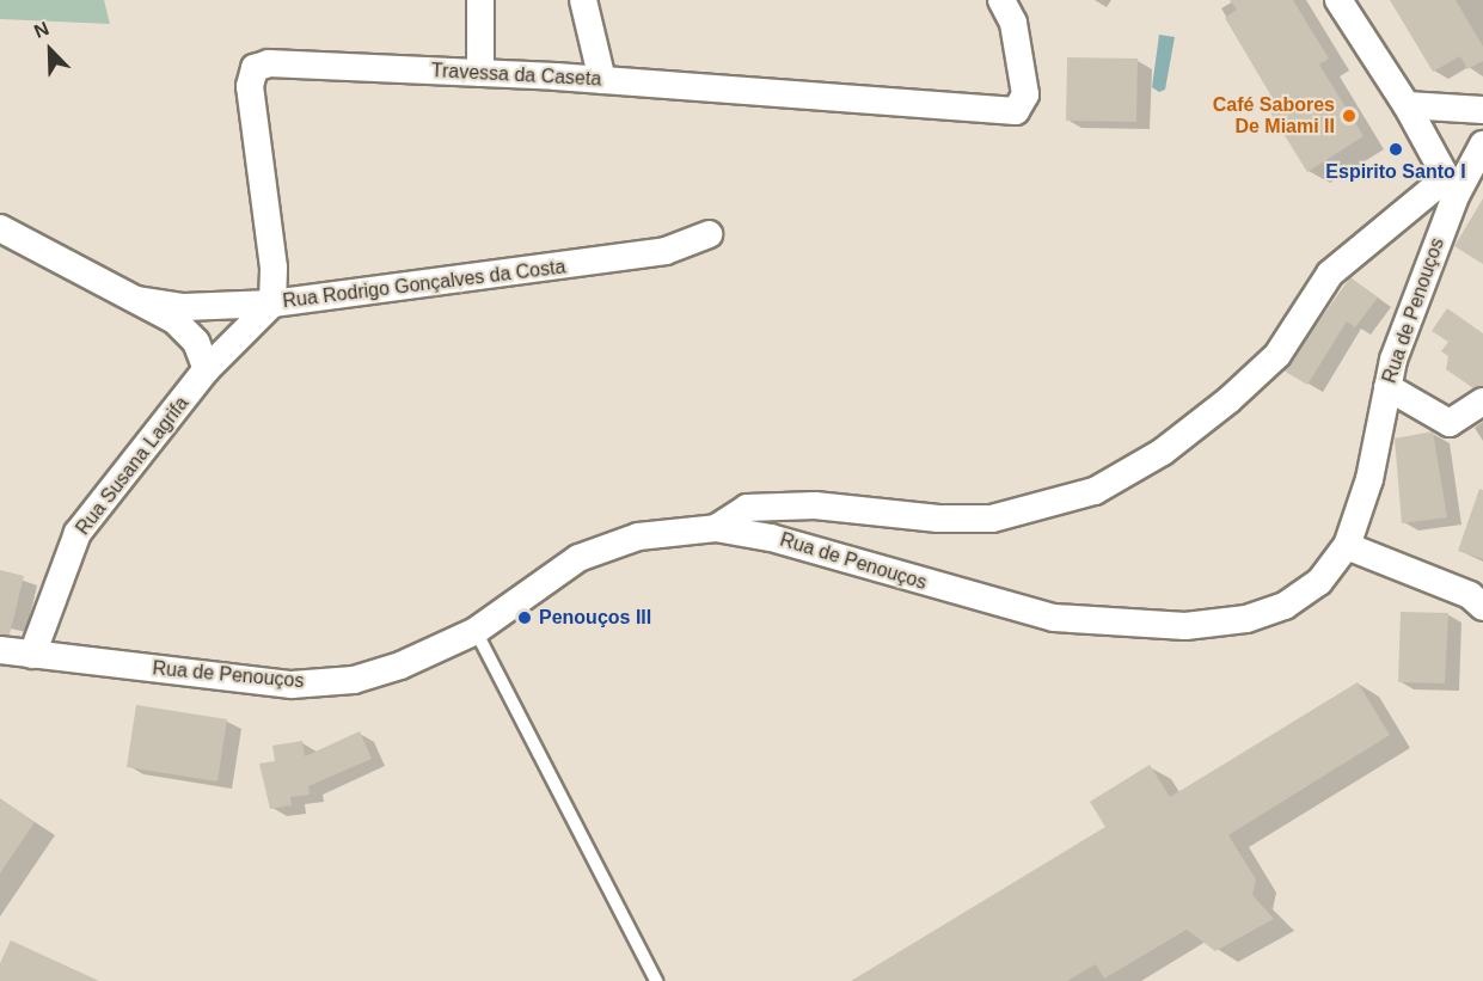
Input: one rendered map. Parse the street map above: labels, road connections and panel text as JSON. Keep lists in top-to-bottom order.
{
  "streets": {
    "street": [
      "Travessa da Caseta",
      "Rua Rodrigo Gonçalves da Costa",
      "Rua de Penouços",
      "Rua Susana Lagrifa"
    ]
  },
  "crossings": [
    ["Travessa da Caseta", "Rua Rodrigo Gonçalves da Costa"],
    ["Travessa da Caseta", "Rua Susana Lagrifa"],
    ["Rua Rodrigo Gonçalves da Costa", "Rua Susana Lagrifa"],
    ["Rua de Penouços", "Rua Susana Lagrifa"]
  ],
  "places": ["Café Sabores De Miami II", "Espirito Santo I", "Penouços III"],
  "north": "top left"
}
